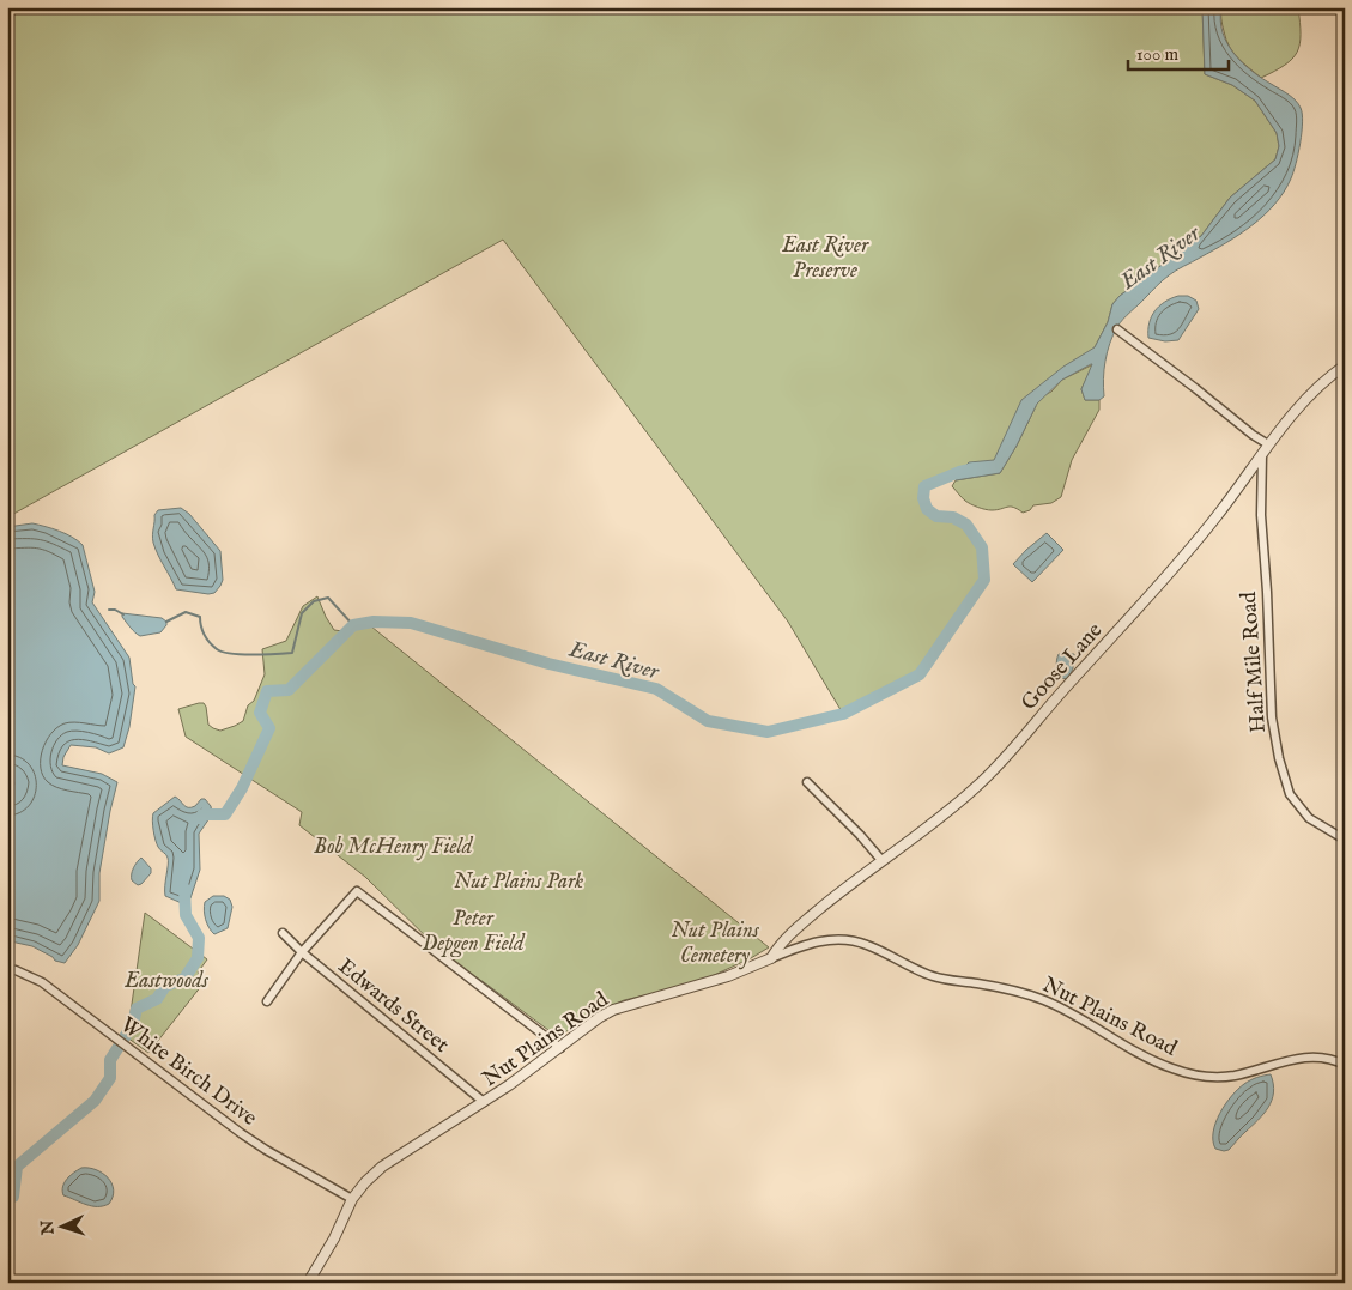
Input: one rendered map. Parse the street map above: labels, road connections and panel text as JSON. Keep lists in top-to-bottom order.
{
  "streets": {
    "street": [
      "Half Mile Road",
      "Goose Lane",
      "Edwards Street",
      "Nut Plains Road",
      "White Birch Drive"
    ]
  },
  "crossings": [
    ["Half Mile Road", "Goose Lane"],
    ["Goose Lane", "Nut Plains Road"],
    ["Edwards Street", "Nut Plains Road"],
    ["Nut Plains Road", "White Birch Drive"]
  ],
  "water": ["East River"],
  "parks": [
    "East River Preserve",
    "Bob McHenry Field",
    "Nut Plains Park",
    "Peter Depgen Field",
    "Nut Plains Cemetery",
    "Eastwoods"
  ],
  "scale_bar": "100 m",
  "north": "left"
}
